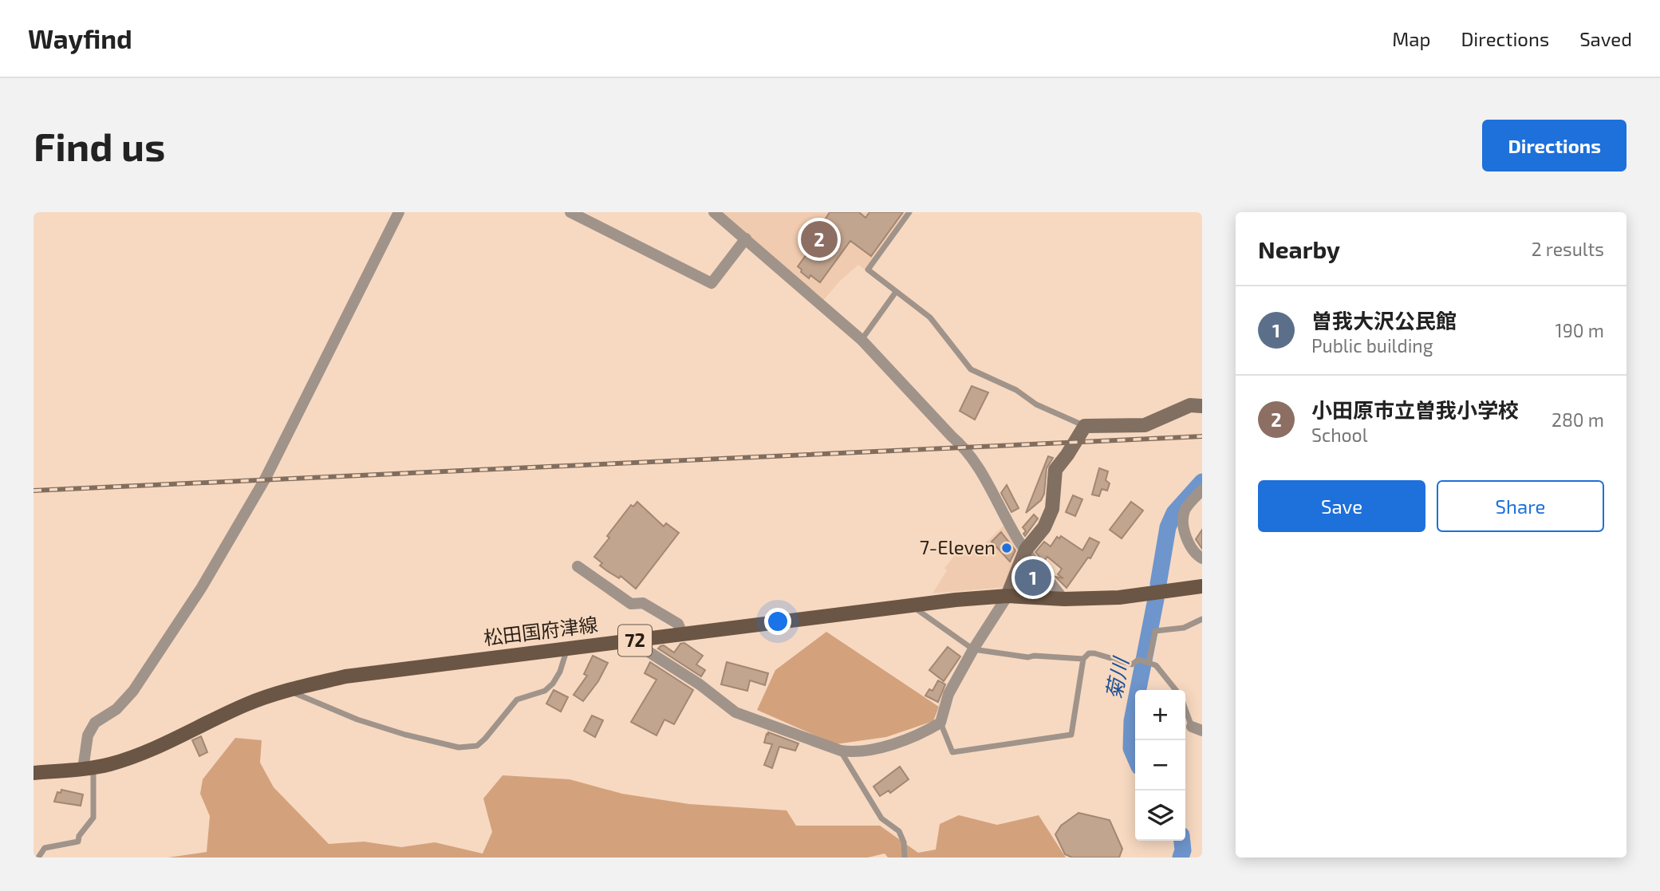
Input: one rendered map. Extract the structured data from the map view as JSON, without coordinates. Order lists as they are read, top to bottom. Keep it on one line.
{"streets":{"main road":["松田国府津線","72"]},"water":["菊川"],"places":["7-Eleven"],"page":{"header":"Wayfind","nav":["Map","Directions","Saved"],"buttons":["Directions",["Save","Share"]],"title":"Find us","heading":["Nearby","2 results"],"pins":["2","1"],"list":[{"mark":"1","name":"曽我大沢公民館","note":"Public building","value":"190 m"},{"mark":"2","name":"小田原市立曽我小学校","note":"School","value":"280 m"}],"map_buttons":["+","−"]}}
